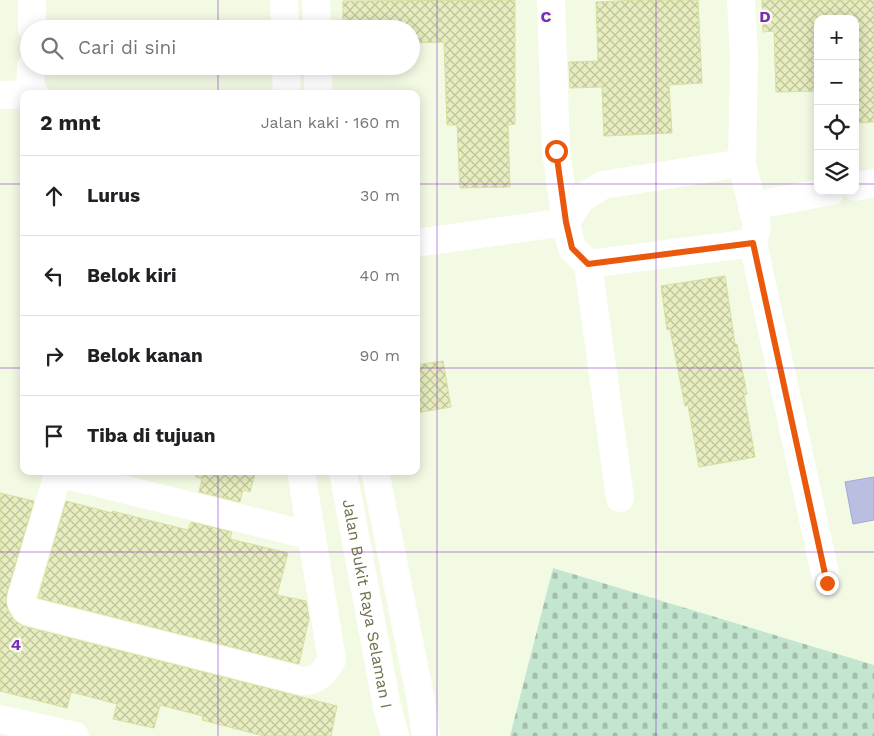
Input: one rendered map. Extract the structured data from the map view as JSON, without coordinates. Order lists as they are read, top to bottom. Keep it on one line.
{"streets":{"street":["Jalan Bukit Raya Selaman I"]},"page":{"map_buttons":["+","−"],"search":"Cari di sini","heading":["2 mnt","Jalan kaki · 160 m"],"list":[["Lurus","30 m"],["Belok kiri","40 m"],["Belok kanan","90 m"],"Tiba di tujuan"]},"grid":{"columns":["C","D"],"rows":["4"]}}
